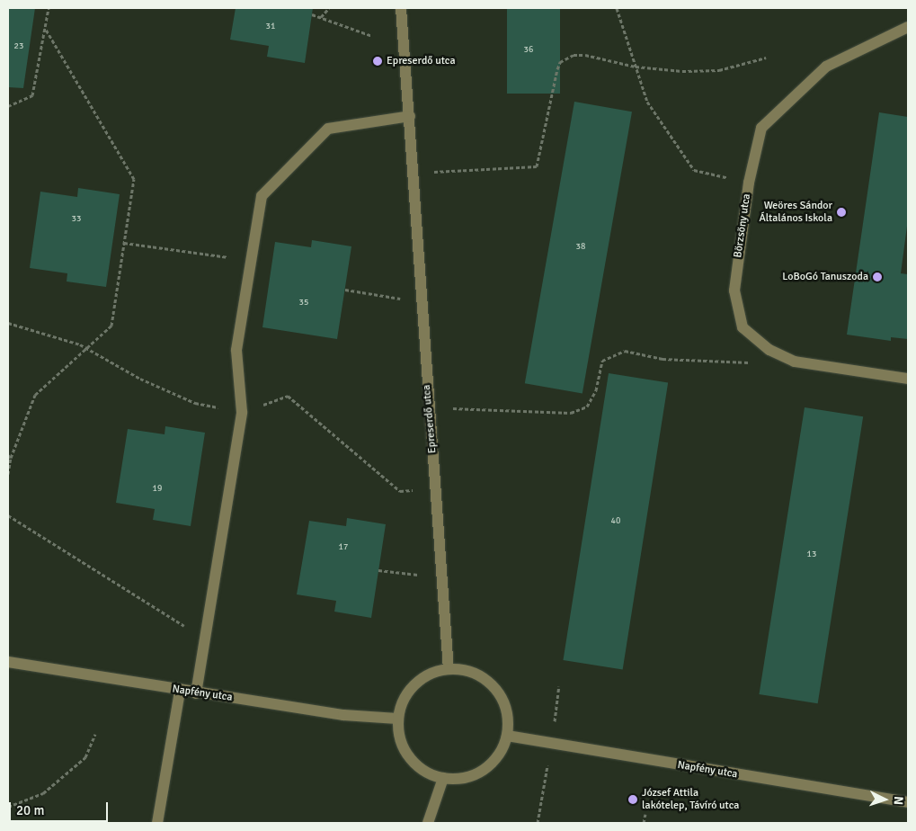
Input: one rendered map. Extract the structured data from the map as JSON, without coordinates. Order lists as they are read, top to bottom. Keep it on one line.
{"streets":{"street":["Börzsöny utca","Epreserdő utca","Napfény utca"]},"crossings":[["Epreserdő utca","Napfény utca"]],"places":["Epreserdő utca","Weöres Sándor Általános Iskola","LoBoGó Tanuszoda","József Attila lakótelep, Távíró utca"],"house_numbers":["31","23","36","33","38","35","19","40","17","13"],"scale_bar":"20 m","north":"right"}
